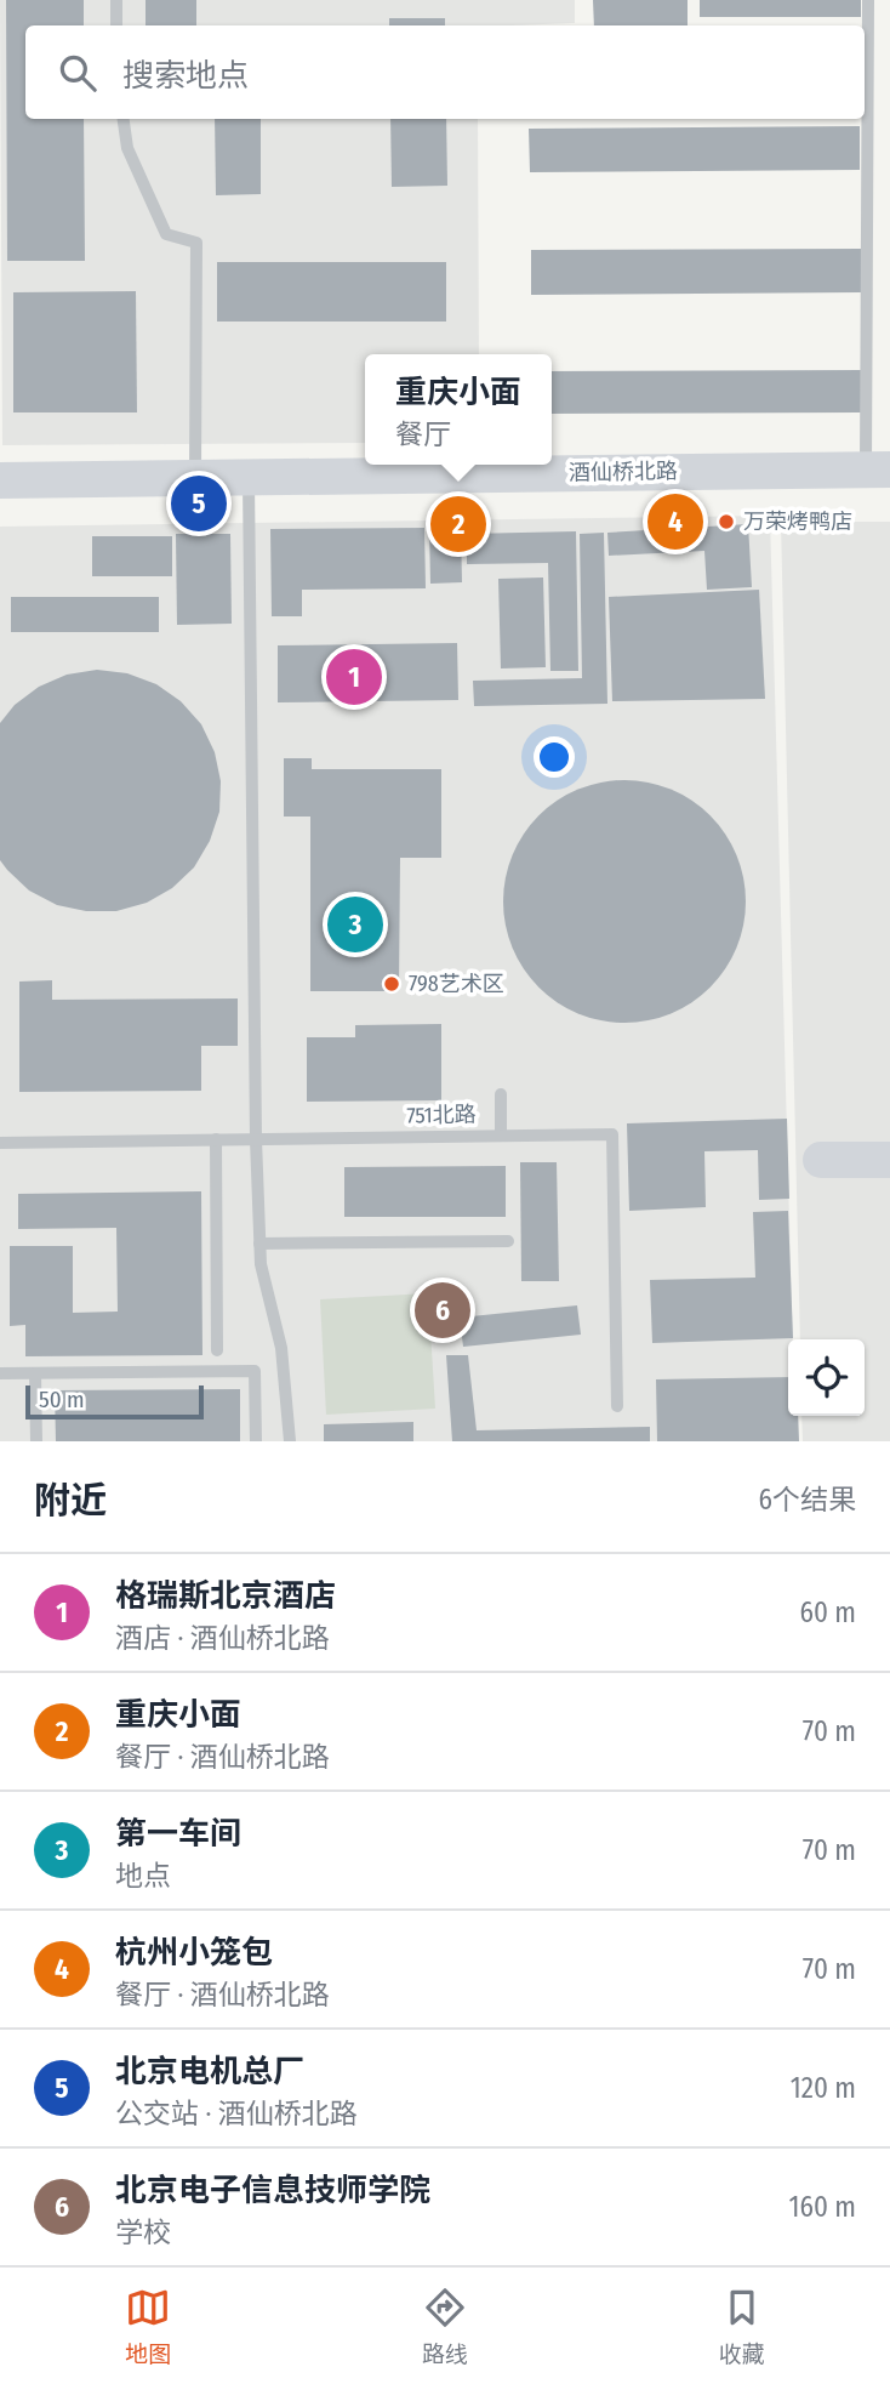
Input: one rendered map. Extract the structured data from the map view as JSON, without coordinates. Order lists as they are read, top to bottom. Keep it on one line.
{"streets":{"street":["酒仙桥北路"],"lane":["751北路"]},"places":["万荣烤鸭店","798艺术区"],"scale_bar":"50 m","page":{"search":"搜索地点","popup":["重庆小面","餐厅"],"pins":["5","4","2","1","3","6"],"scale":"50 m","heading":["附近","6个结果"],"list":[{"mark":"1","name":"格瑞斯北京酒店","note":"酒店 · 酒仙桥北路","value":"60 m"},{"mark":"2","name":"重庆小面","note":"餐厅 · 酒仙桥北路","value":"70 m"},{"mark":"3","name":"第一车间","note":"地点","value":"70 m"},{"mark":"4","name":"杭州小笼包","note":"餐厅 · 酒仙桥北路","value":"70 m"},{"mark":"5","name":"北京电机总厂","note":"公交站 · 酒仙桥北路","value":"120 m"},{"mark":"6","name":"北京电子信息技师学院","note":"学校","value":"160 m"}],"nav":["地图","路线","收藏"]}}
